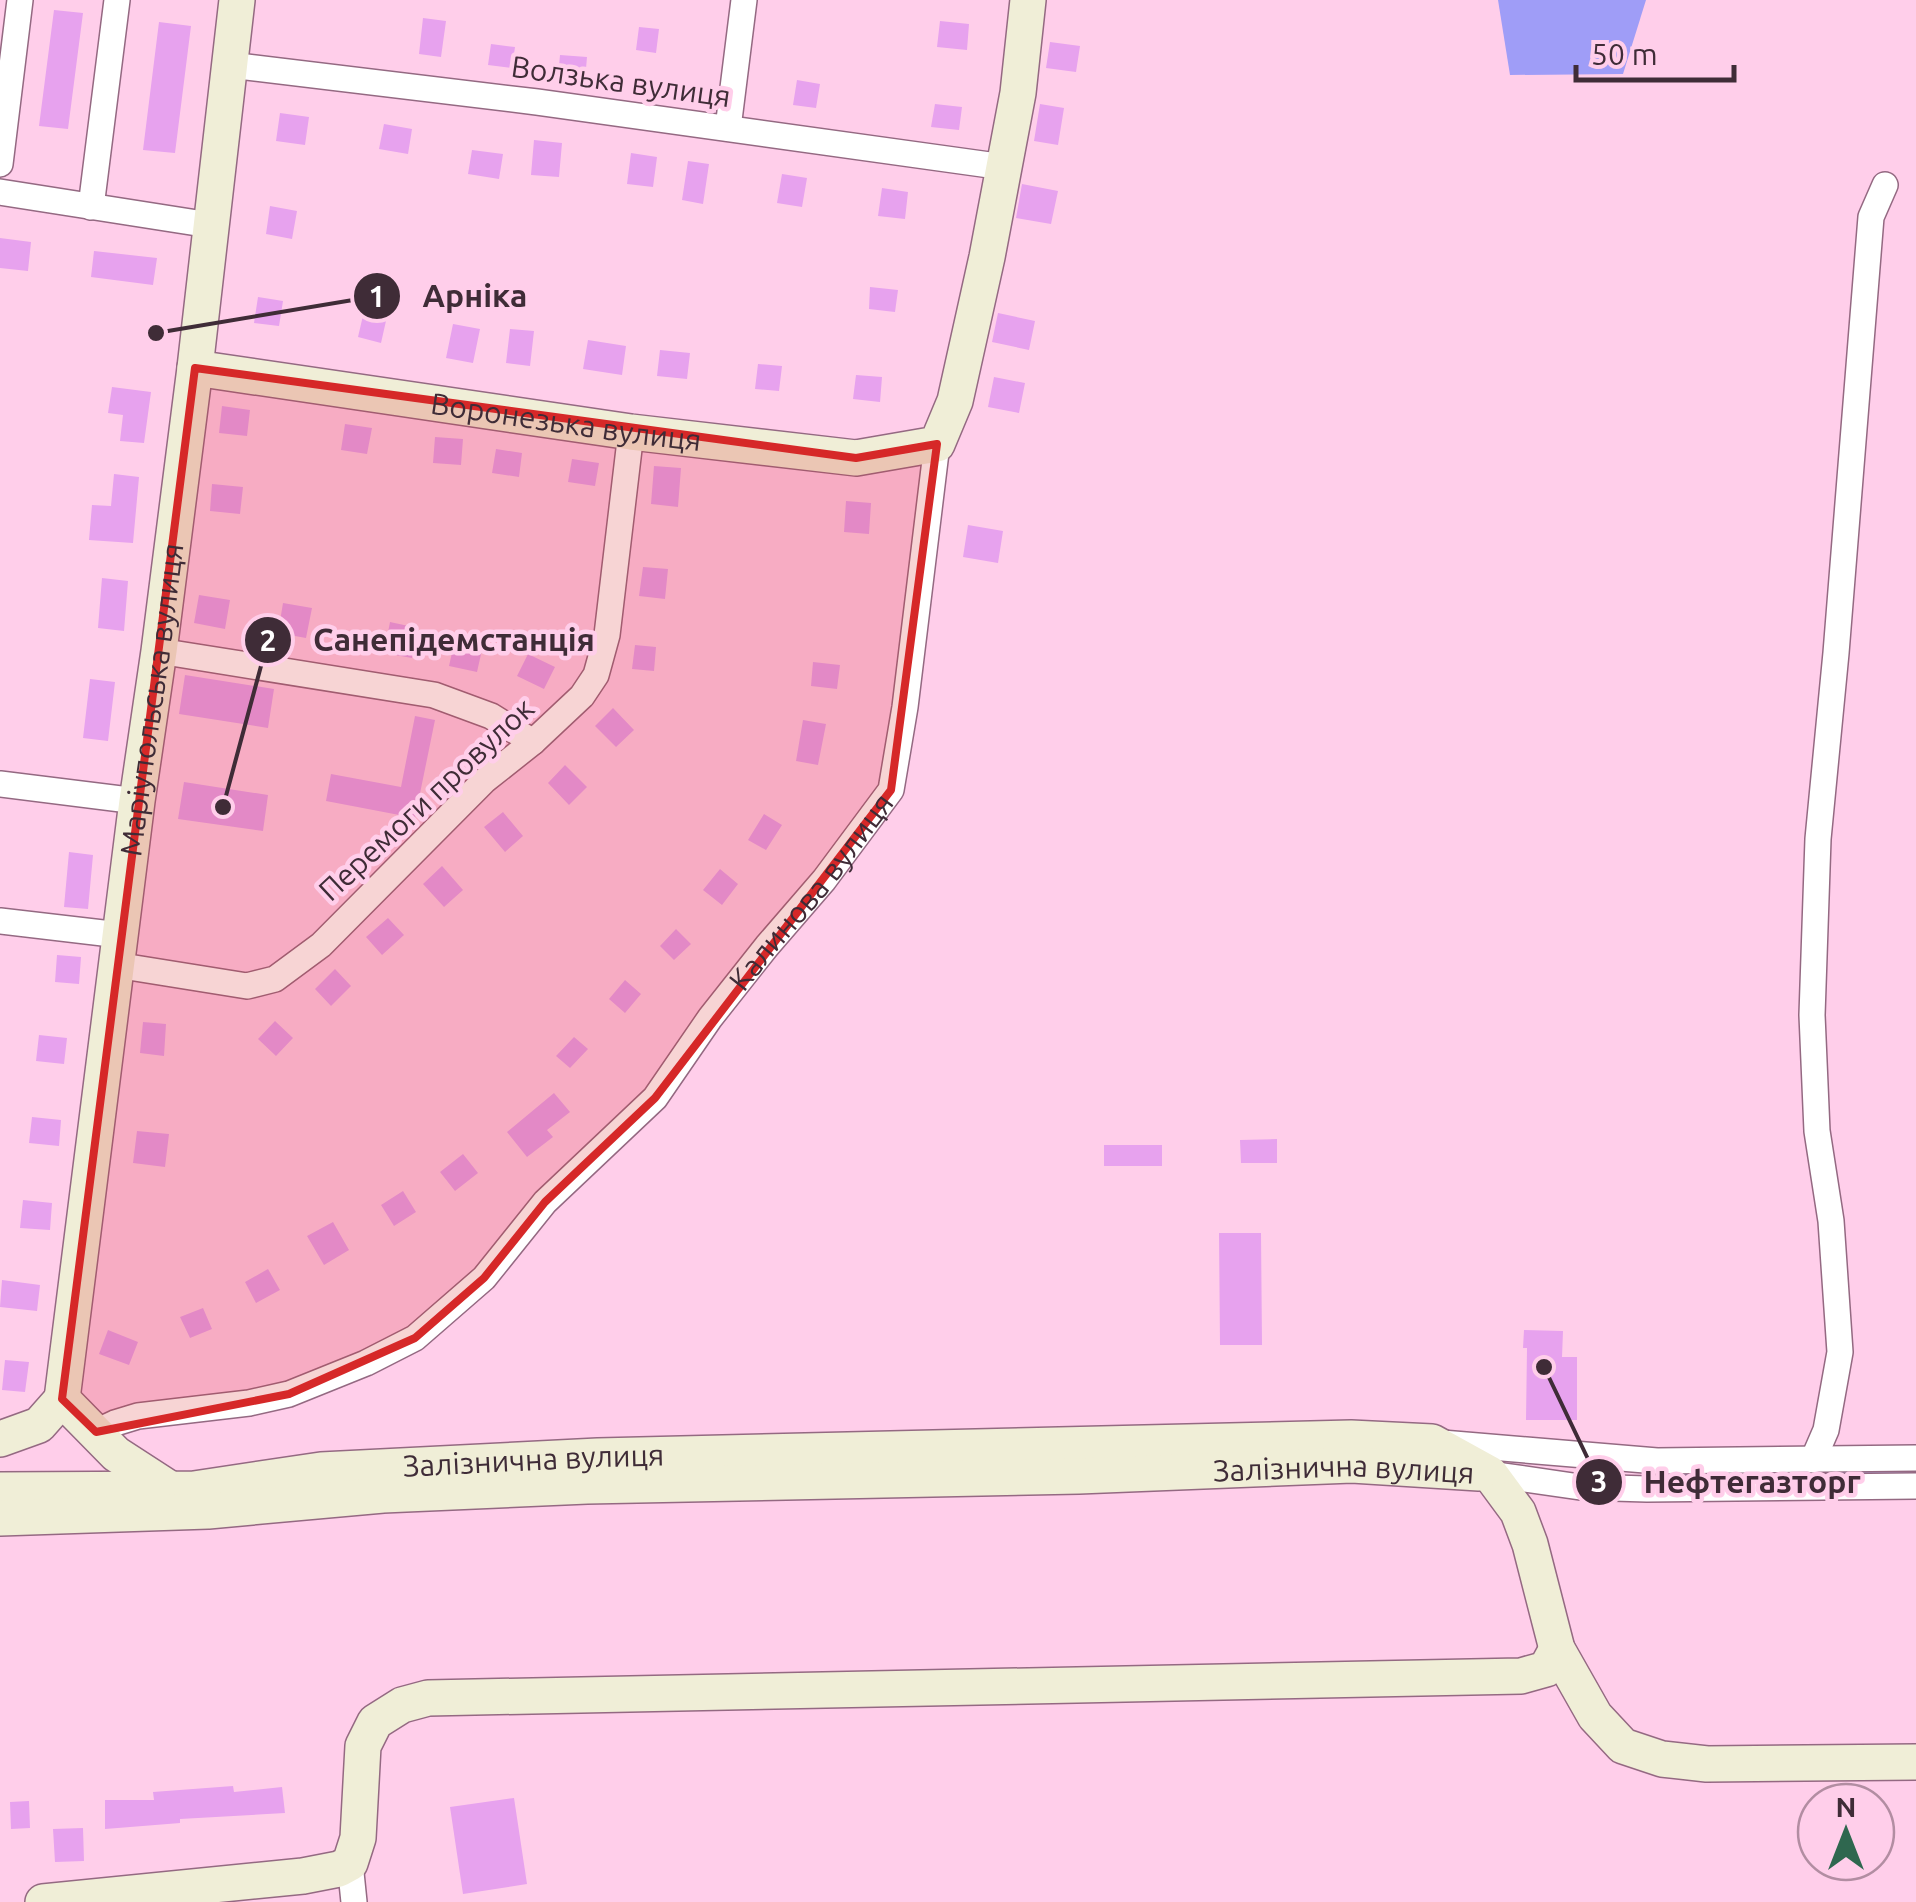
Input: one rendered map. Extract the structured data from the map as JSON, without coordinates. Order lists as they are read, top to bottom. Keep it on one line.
{"streets":{"street":["Волзька вулиця","Воронезька вулиця","Маріупольська вулиця","Перемоги провулок","Калинова вулиця","Залізнична вулиця"]},"crossings":[["Волзька вулиця","Маріупольська вулиця"],["Волзька вулиця","Калинова вулиця"],["Воронезька вулиця","Маріупольська вулиця"],["Воронезька вулиця","Перемоги провулок"],["Воронезька вулиця","Калинова вулиця"],["Маріупольська вулиця","Перемоги провулок"]],"places":["Арніка","Санепідемстанція","Нефтегазторг"],"scale_bar":"50 m","north":"top"}
